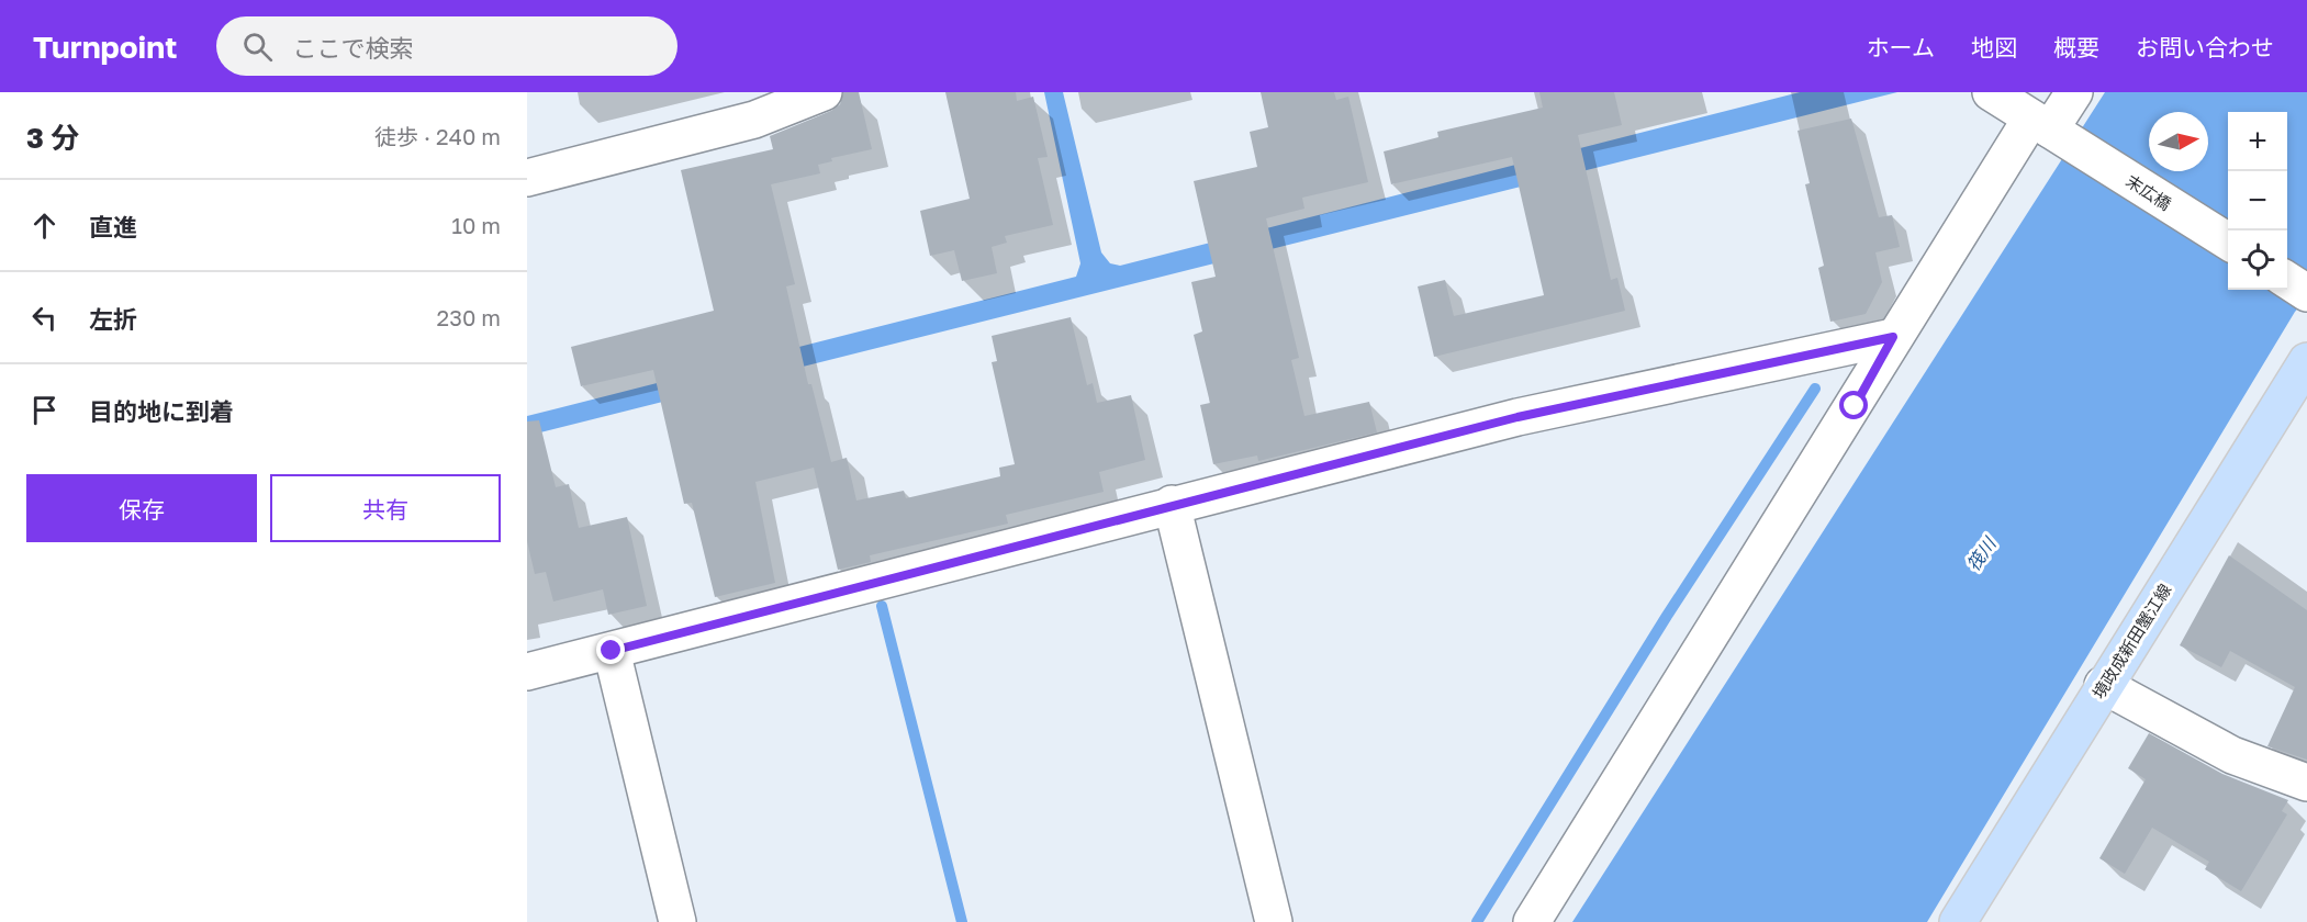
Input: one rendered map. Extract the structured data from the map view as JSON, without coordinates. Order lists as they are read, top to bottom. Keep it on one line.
{"streets":{"main road":["境政成新田蟹江線"],"street":["末広橋"]},"water":["筏川"],"north":"right","page":{"header":"Turnpoint","search":"ここで検索","nav":["ホーム","地図","概要","お問い合わせ"],"heading":["3 分","徒歩 · 240 m"],"map_buttons":["+","−"],"list":[["直進","10 m"],["左折","230 m"],"目的地に到着"],"buttons":["保存","共有"]}}
